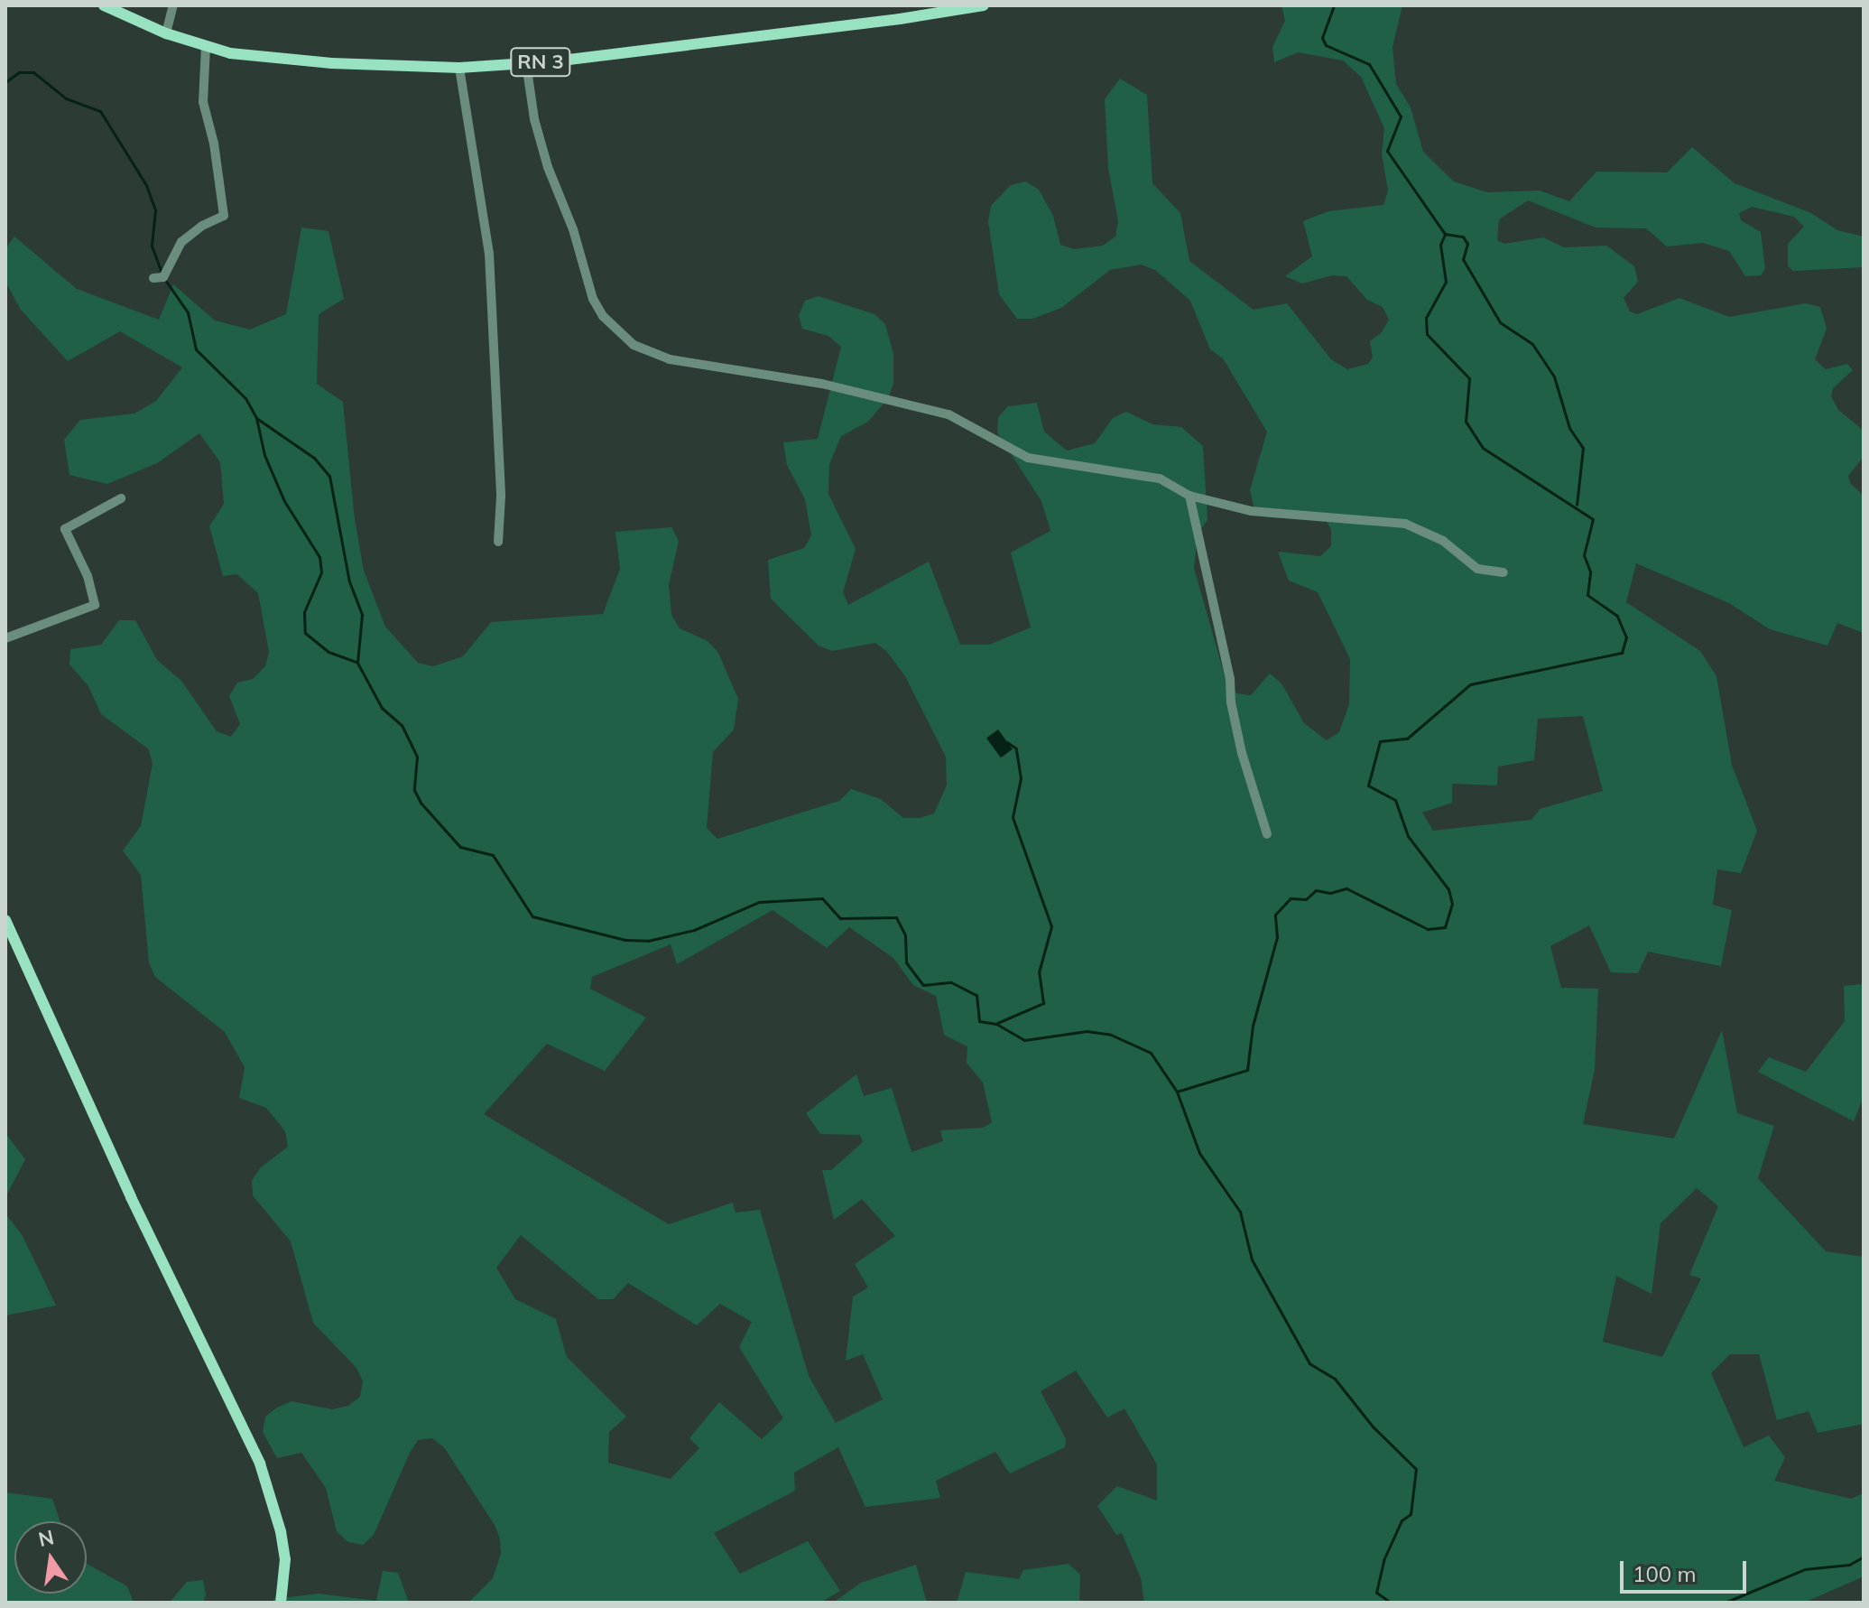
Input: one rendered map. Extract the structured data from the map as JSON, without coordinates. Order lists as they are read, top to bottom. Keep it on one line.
{"streets":{"main road":["RN 3"]},"scale_bar":"100 m","north":"top"}
